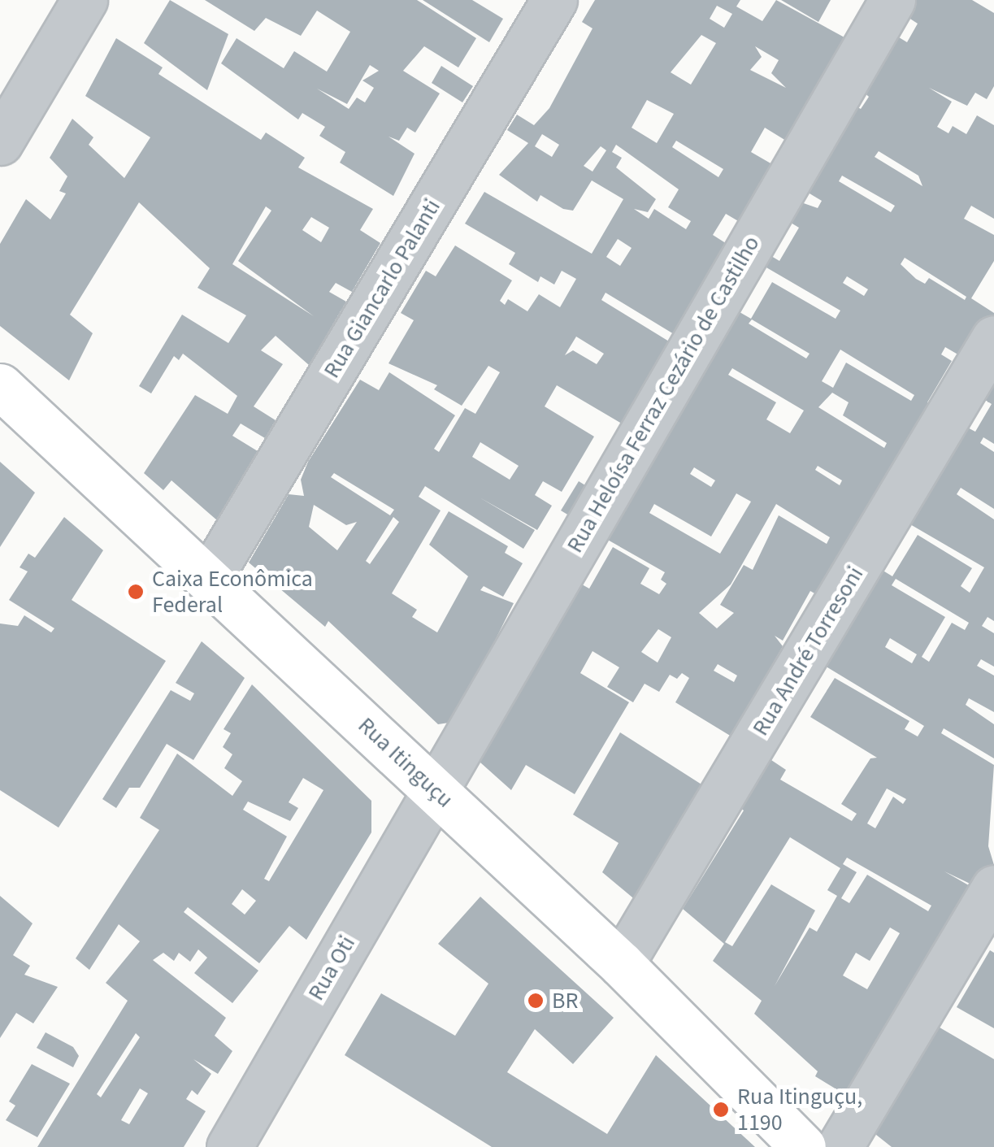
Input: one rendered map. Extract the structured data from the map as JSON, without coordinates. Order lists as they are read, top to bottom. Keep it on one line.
{"streets":{"main road":["Rua Itinguçu"],"street":["Rua Giancarlo Palanti","Rua Heloísa Ferraz Cezário de Castilho","Rua André Torresoni","Rua Oti"]},"crossings":[["Rua Giancarlo Palanti","Rua Itinguçu"],["Rua Heloísa Ferraz Cezário de Castilho","Rua Itinguçu"],["Rua Heloísa Ferraz Cezário de Castilho","Rua Oti"],["Rua André Torresoni","Rua Itinguçu"],["Rua Itinguçu","Rua Oti"]],"places":["Caixa Econômica Federal","BR","Rua Itinguçu, 1190"]}
